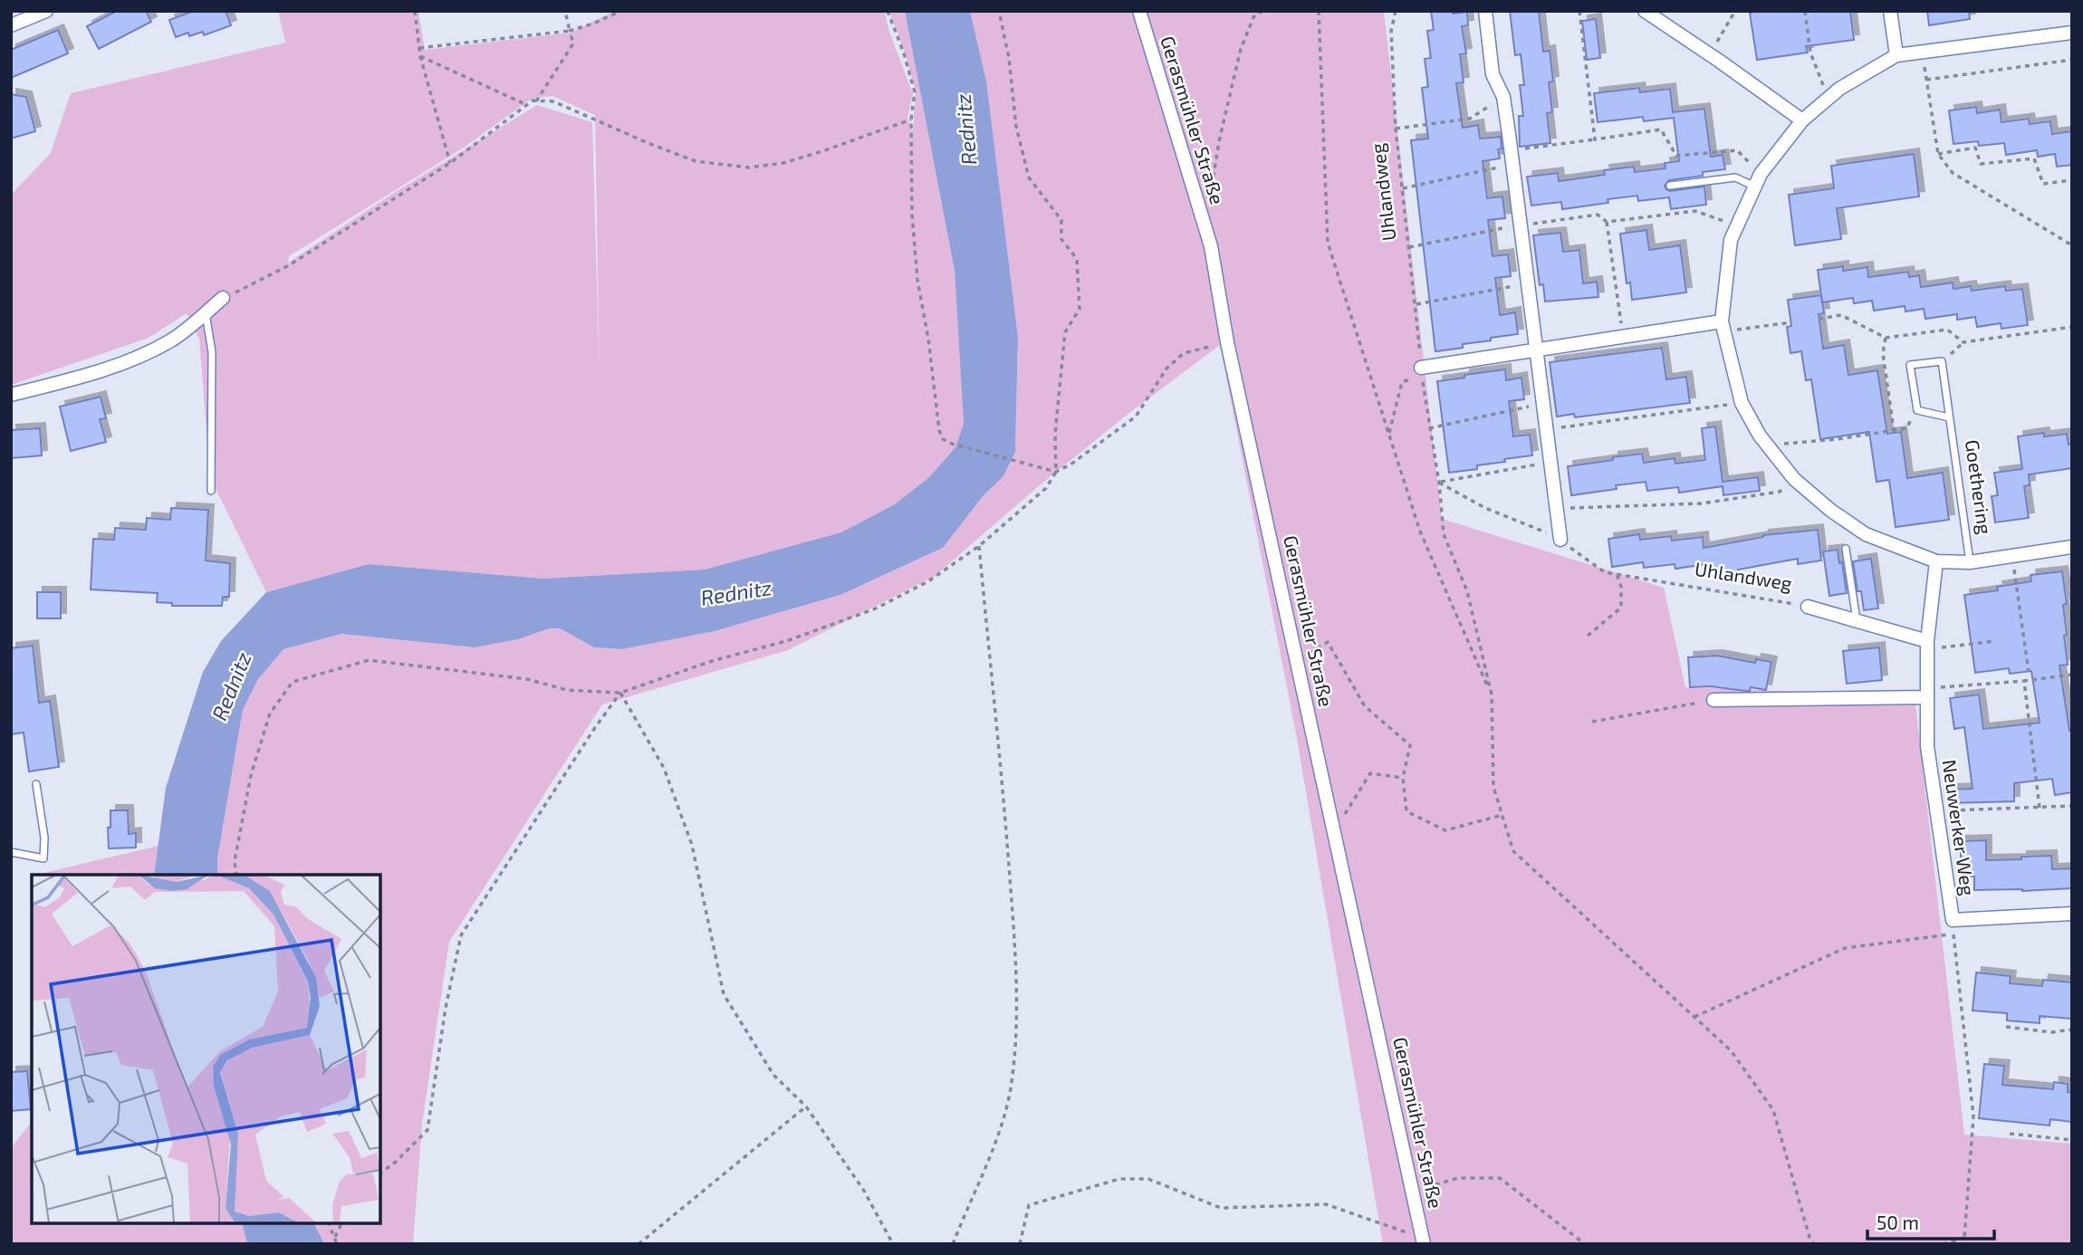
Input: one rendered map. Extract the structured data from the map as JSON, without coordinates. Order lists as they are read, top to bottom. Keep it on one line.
{"streets":{"street":["Gerasmühler Straße","Uhlandweg","Goethering","Neuwerker Weg"]},"crossings":[["Uhlandweg","Neuwerker Weg"],["Goethering","Neuwerker Weg"]],"water":["Rednitz"],"scale_bar":"50 m"}
